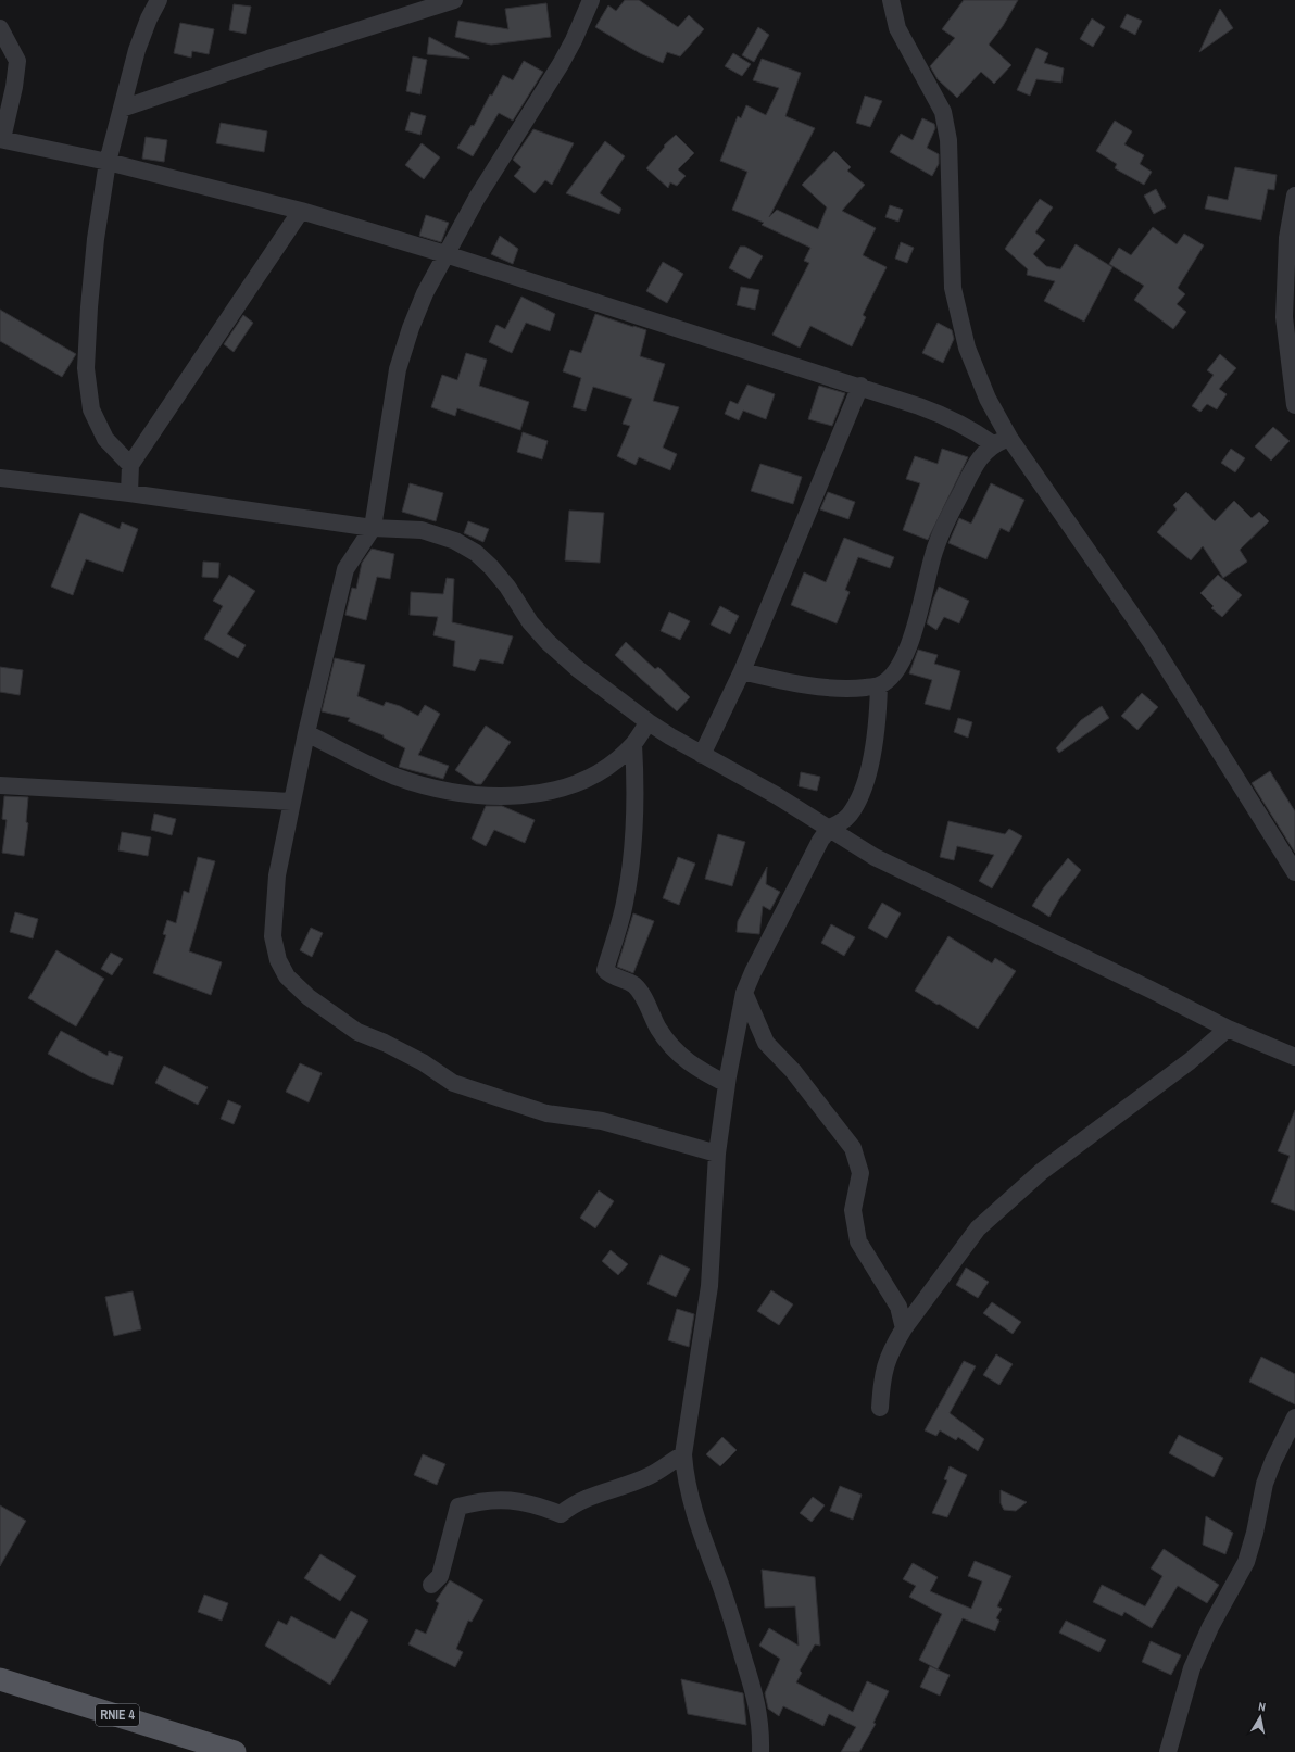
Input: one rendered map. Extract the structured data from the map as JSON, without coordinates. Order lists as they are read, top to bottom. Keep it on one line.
{"streets":{"main road":["RNIE 4"]},"north":"top"}
